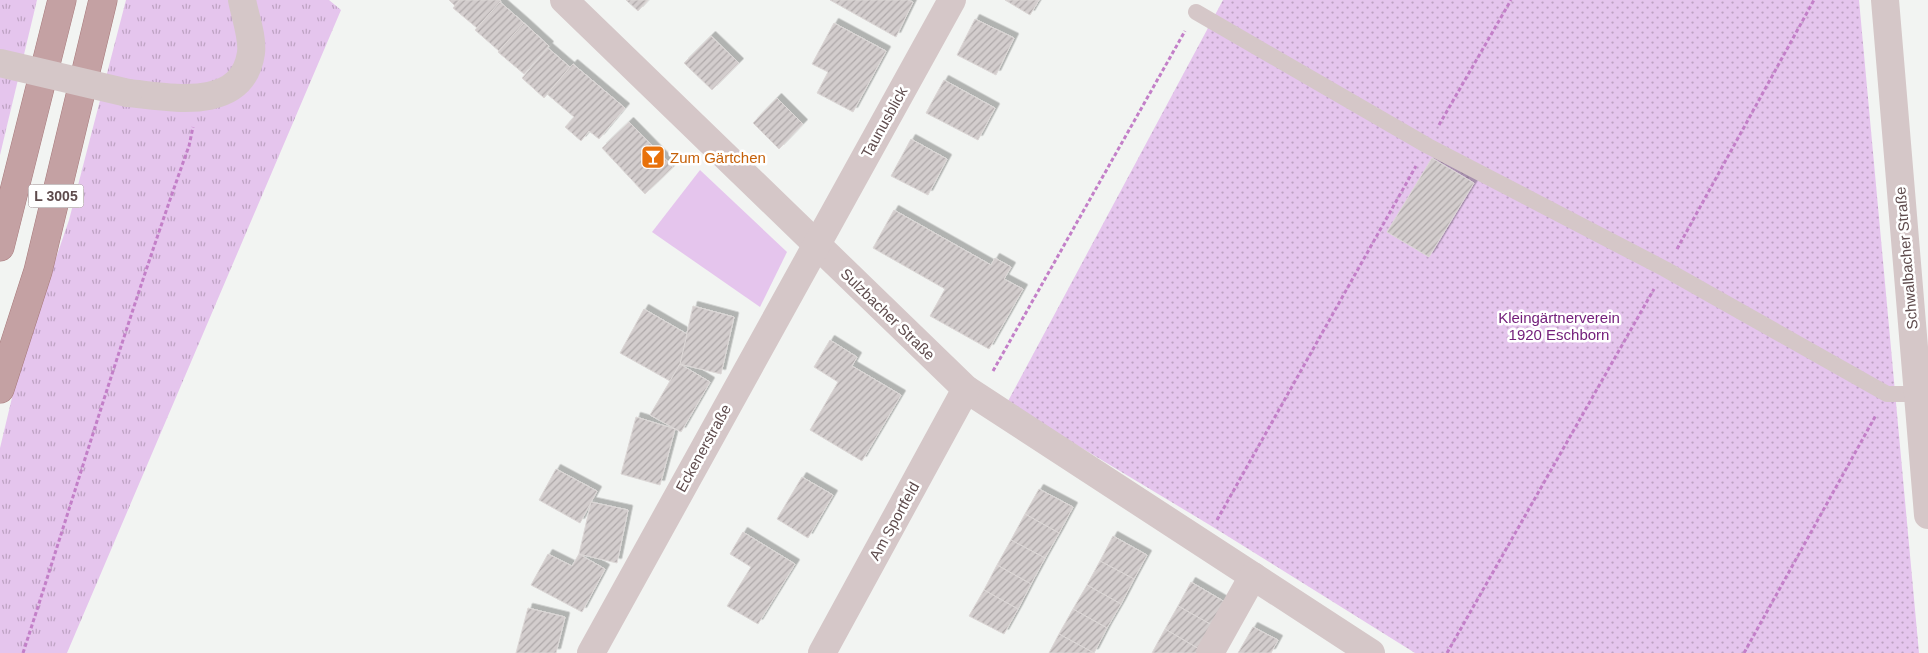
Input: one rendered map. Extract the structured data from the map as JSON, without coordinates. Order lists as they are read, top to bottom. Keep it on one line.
{"streets":{"highway":["L 3005"],"street":["Taunusblick","Schwalbacher Straße","Sulzbacher Straße","Eckenerstraße","Am Sportfeld"]},"crossings":[["Taunusblick","Sulzbacher Straße"],["Taunusblick","Eckenerstraße"],["Sulzbacher Straße","Eckenerstraße"],["Sulzbacher Straße","Am Sportfeld"]],"parks":["Kleingärtnerverein 1920 Eschborn"],"places":{"bar":["Zum Gärtchen"]}}
